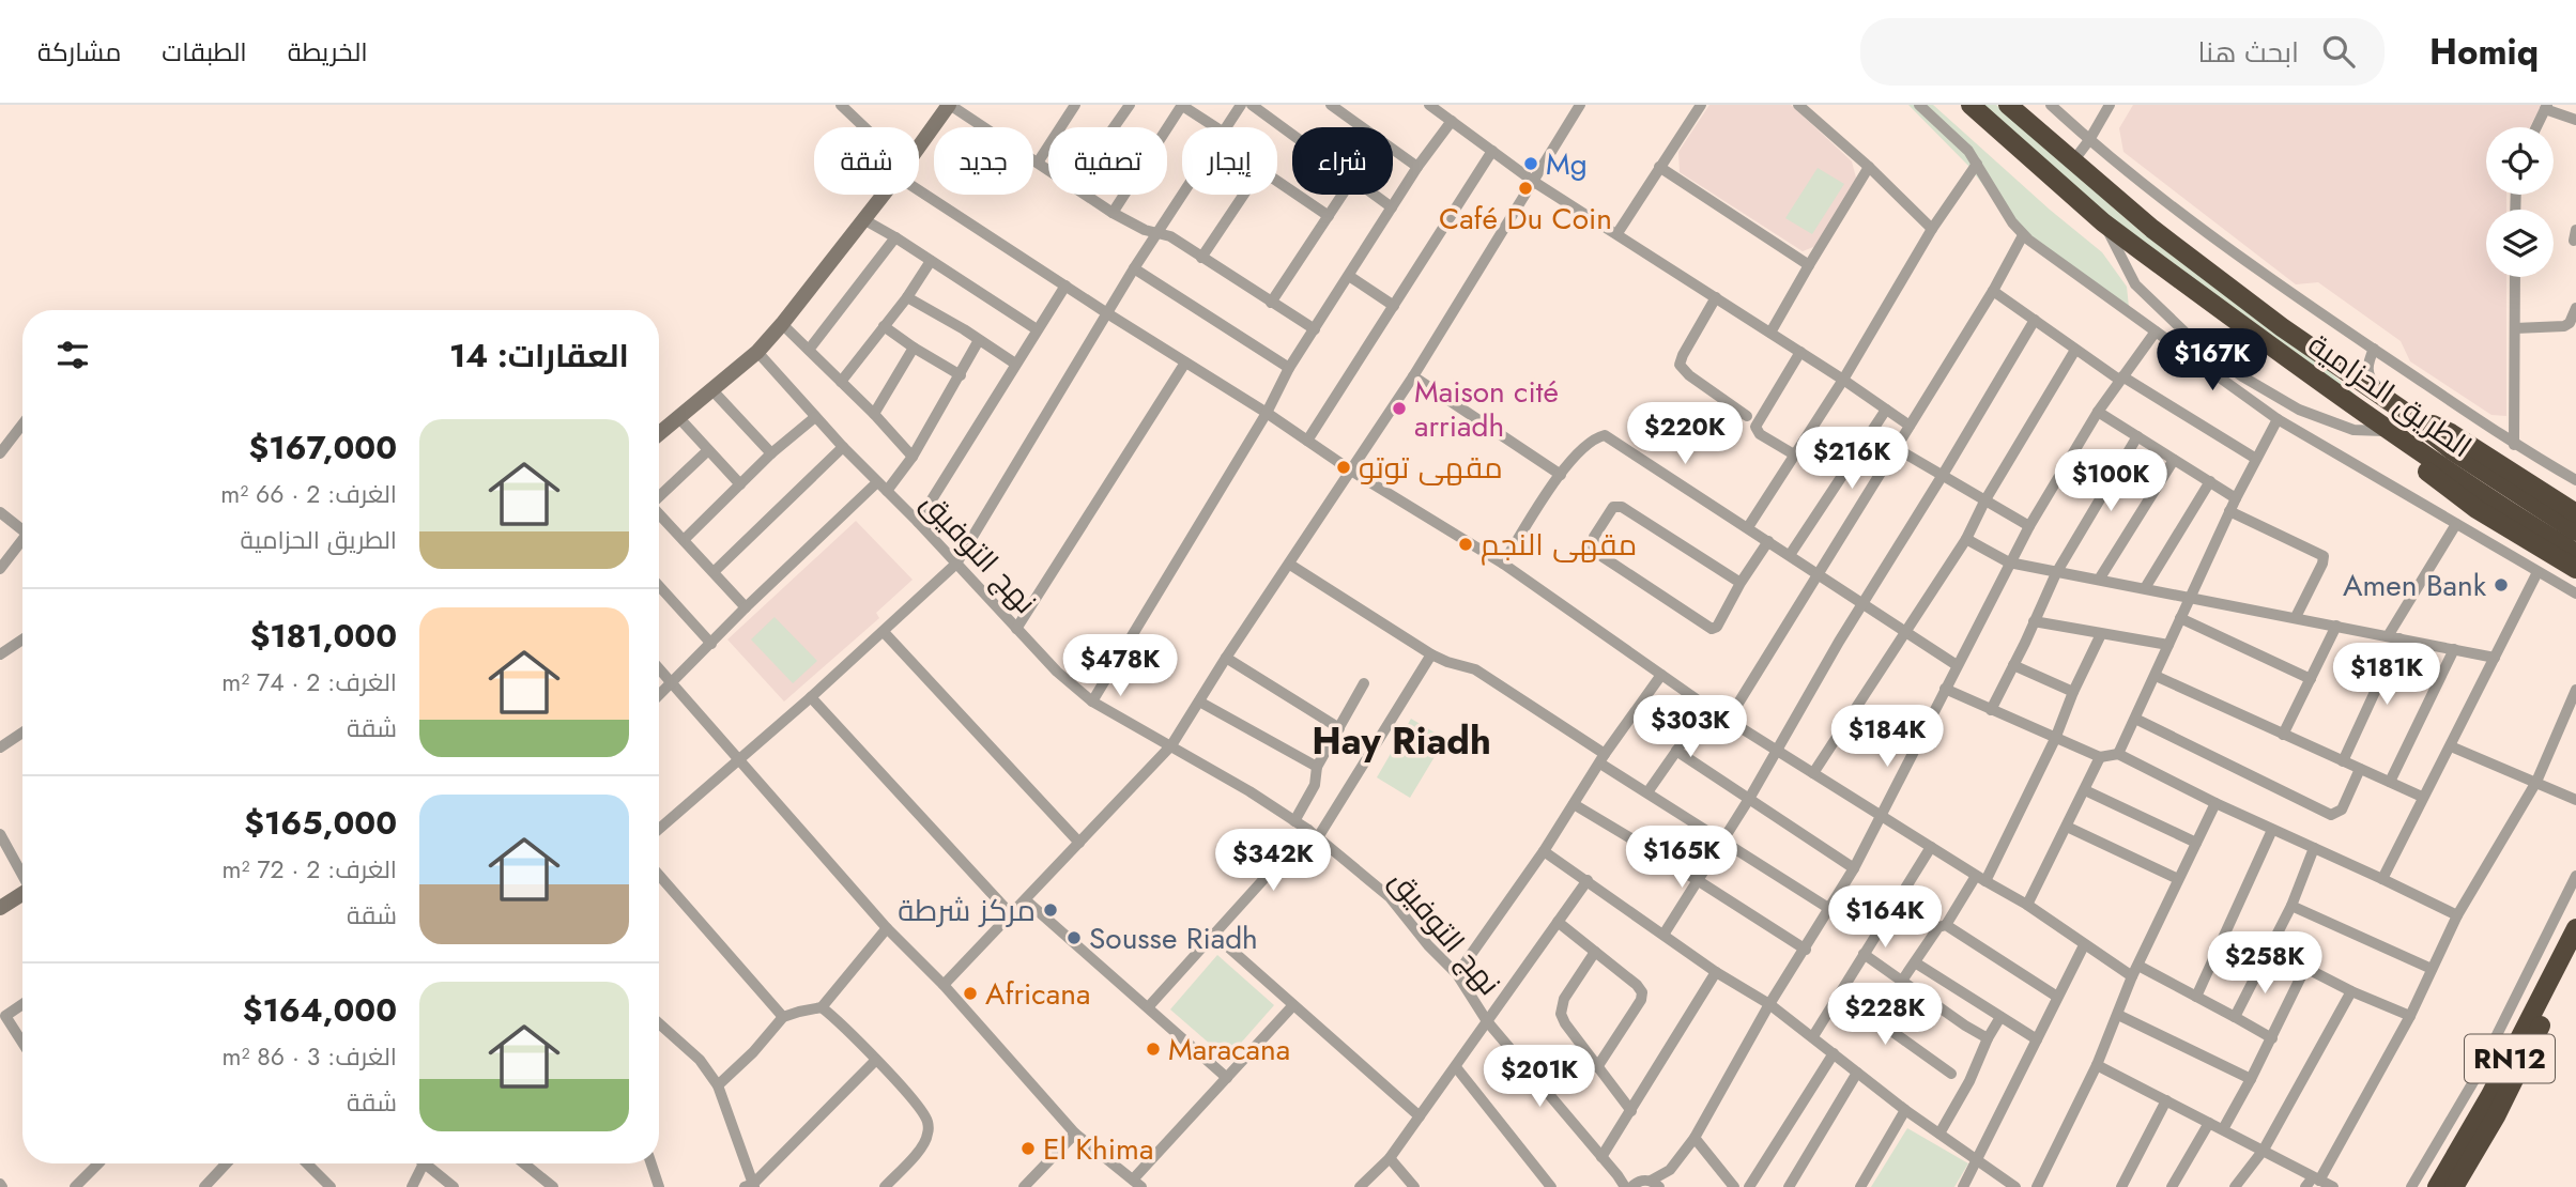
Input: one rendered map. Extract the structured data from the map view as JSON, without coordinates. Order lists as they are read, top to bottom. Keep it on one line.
{"streets":{"highway":["الطريق الحزامية","RN12"],"street":["نهج التوفيق"]},"districts":["Hay Riadh"],"places":["Mg","Café Du Coin","Maison cité arriadh","مقهى توتو","مقهى النجم","Amen Bank","مركز شرطة","Sousse Riadh","Africana","Maracana","El Khima"],"page":{"header":"Homiq","search":"ابحث هنا","nav":["الخريطة","الطبقات","مشاركة"],"chip":["شراء","إيجار","تصفية","جديد","شقة"],"heading":"العقارات: 14","price":["$167K","$220K","$216K","$100K","$478K","$181K","$303K","$184K","$165K","$342K","$164K","$258K","$228K","$201K"],"list":[{"name":"$167,000","note":"الغرف: 2 · 66 m² · الطريق الحزامية"},{"name":"$181,000","note":"الغرف: 2 · 74 m² · شقة"},{"name":"$165,000","note":"الغرف: 2 · 72 m² · شقة"},{"name":"$164,000","note":"الغرف: 3 · 86 m² · شقة"}]}}
